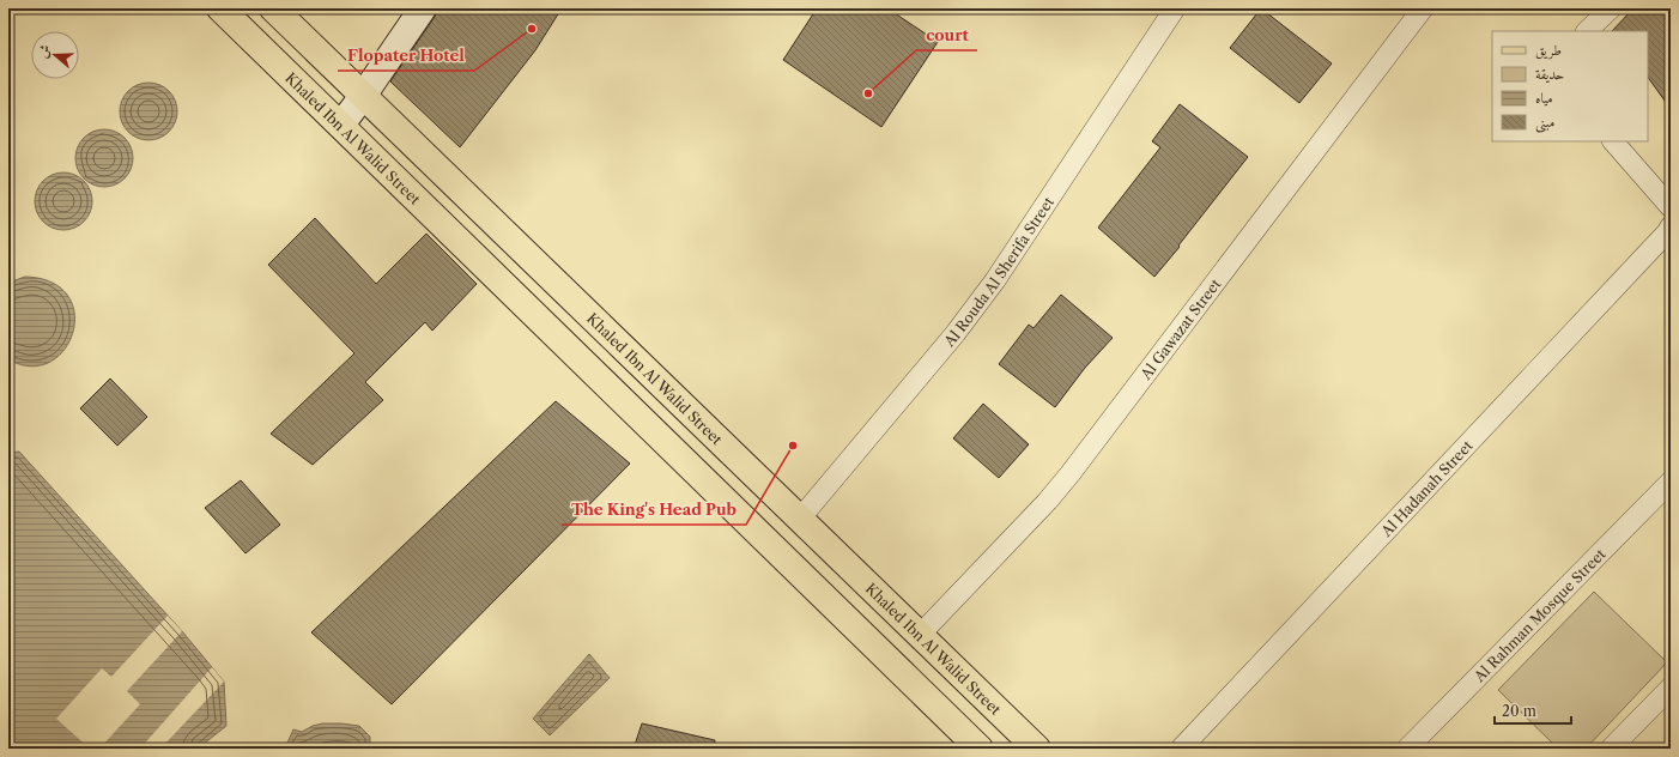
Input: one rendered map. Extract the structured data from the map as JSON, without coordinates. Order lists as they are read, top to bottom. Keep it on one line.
{"streets":{"main road":["Khaled Ibn Al Walid Street"],"street":["Al Rouda Al Sherifa Street","Al Gawazat Street","Al Hadanah Street","Al Rahman Mosque Street"]},"crossings":[["Khaled Ibn Al Walid Street","Al Rouda Al Sherifa Street"],["Khaled Ibn Al Walid Street","Al Gawazat Street"]],"places":["Flopater Hotel","court","The King's Head Pub"],"legend":["طريق","حديقة","مياه","مبنى"],"scale_bar":"20 m","north":"left"}
